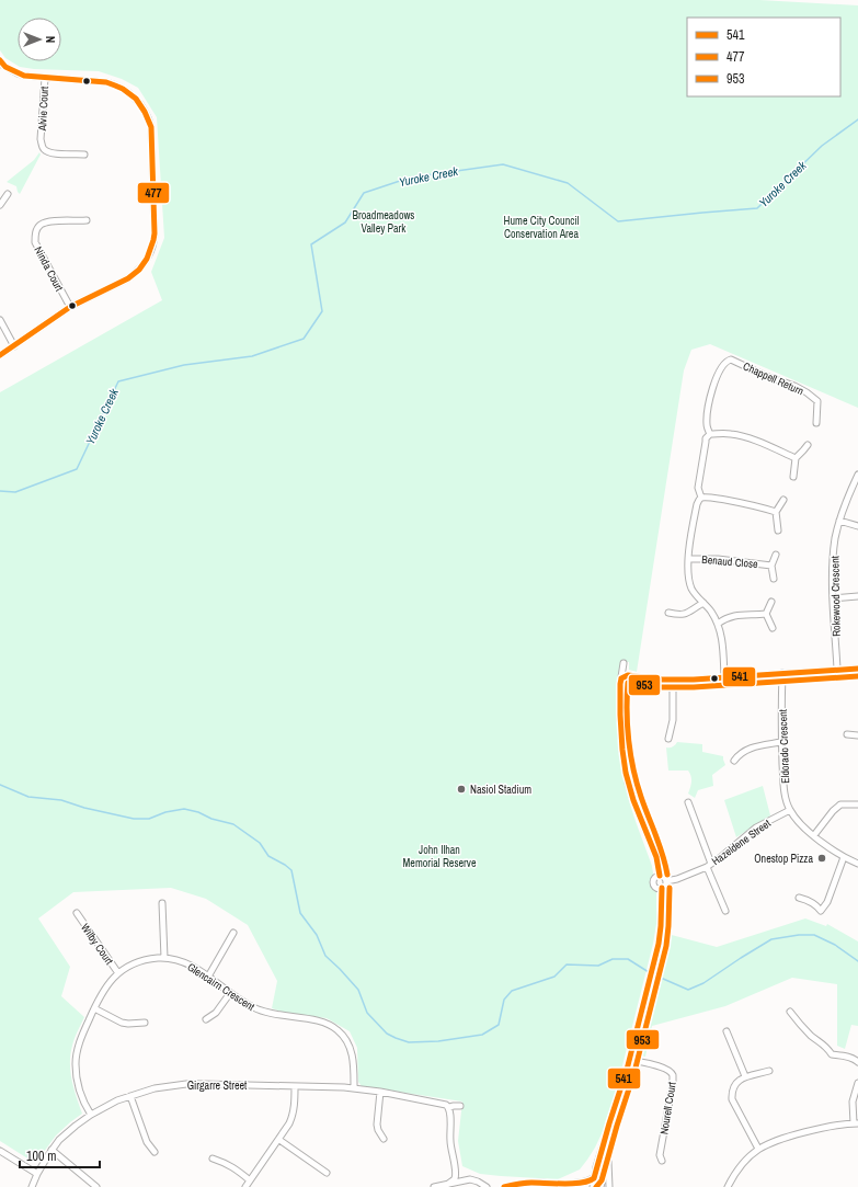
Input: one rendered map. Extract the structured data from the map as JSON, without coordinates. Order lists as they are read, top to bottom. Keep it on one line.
{"streets":{"street":["Alvie Court","Ninda Court","Chappell Return","Benaud Close","Rokewood Crescent","Eldorado Crescent","Hazeldene Street","Wilby Court","Glencairn Crescent","Girgarre Street","Nourell Court"]},"crossings":[["Eldorado Crescent","Hazeldene Street"],["Wilby Court","Glencairn Crescent"],["Glencairn Crescent","Girgarre Street"]],"water":["Yuroke Creek"],"parks":["Broadmeadows Valley Park","Hume City Council Conservation Area","John Ilhan Memorial Reserve"],"places":["Nasiol Stadium","Onestop Pizza"],"lines":["transit line 477","transit line 541","transit line 953"],"legend":["541","477","953"],"scale_bar":"100 m","north":"right"}
